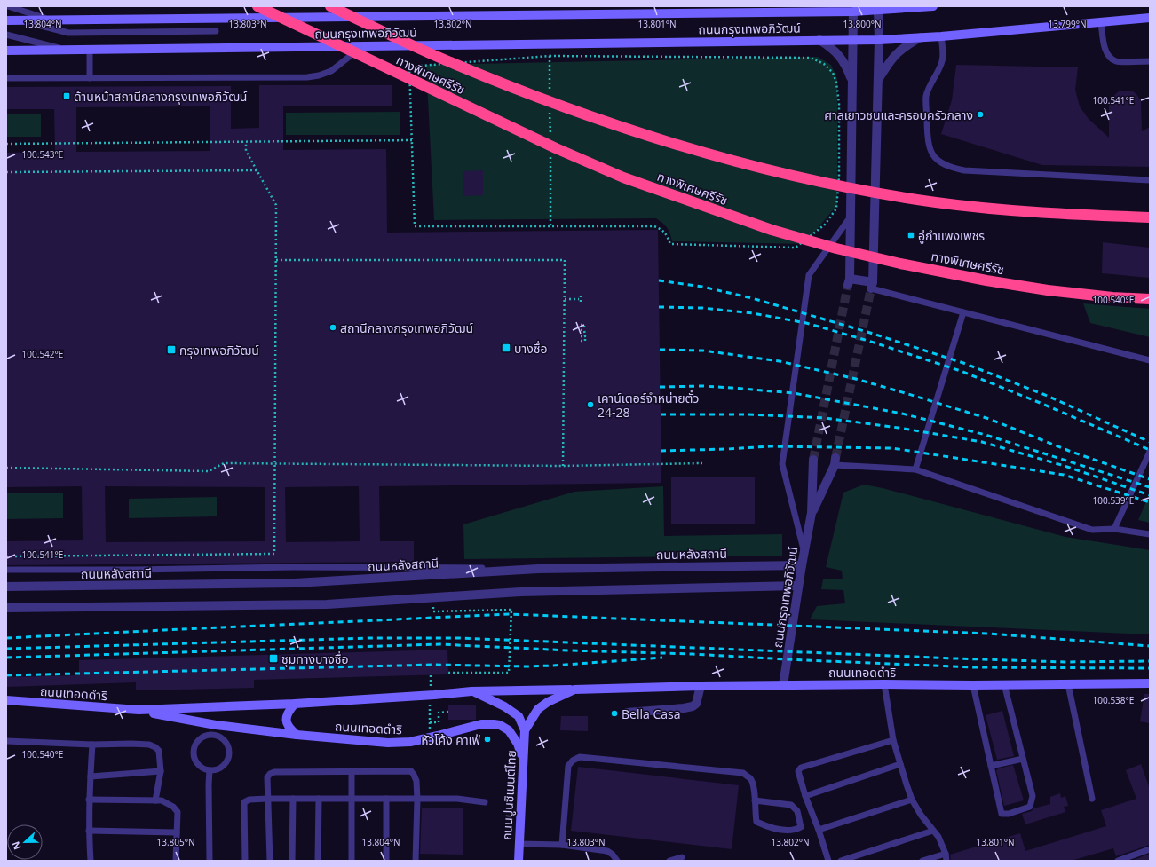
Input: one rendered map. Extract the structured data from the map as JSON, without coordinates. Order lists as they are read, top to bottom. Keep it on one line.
{"streets":{"highway":["ทางพิเศษศรีรัช"],"street":["ถนนกรุงเทพอภิวัฒน์","ถนนหลังสถานี","ถนนเทอดดำริ","ถนนปูนซิเมนต์ไทย"]},"crossings":[["ถนนกรุงเทพอภิวัฒน์","ถนนหลังสถานี"],["ถนนกรุงเทพอภิวัฒน์","ถนนเทอดดำริ"],["ถนนเทอดดำริ","ถนนปูนซิเมนต์ไทย"]],"places":{"transit":["ด้านหน้าสถานีกลางกรุงเทพอภิวัฒน์","อู่กำแพงเพชร","บางซื่อ","กรุงเทพอภิวัฒน์","ชุมทางบางซื่อ"],"other":["ศาลเยาวชนและครอบครัวกลาง","สถานีกลางกรุงเทพอภิวัฒน์","เคาน์เตอร์จำหน่ายตั๋ว 24-28","Bella Casa","หัวโค้ง คาเฟ่"]},"north":"left","coordinates":["13.804°N","13.803°N","13.802°N","13.800°N","13.801°N","13.799°N","100.541°E","100.543°E","100.540°E","100.542°E","100.539°E","100.538°E","13.805°N"]}
